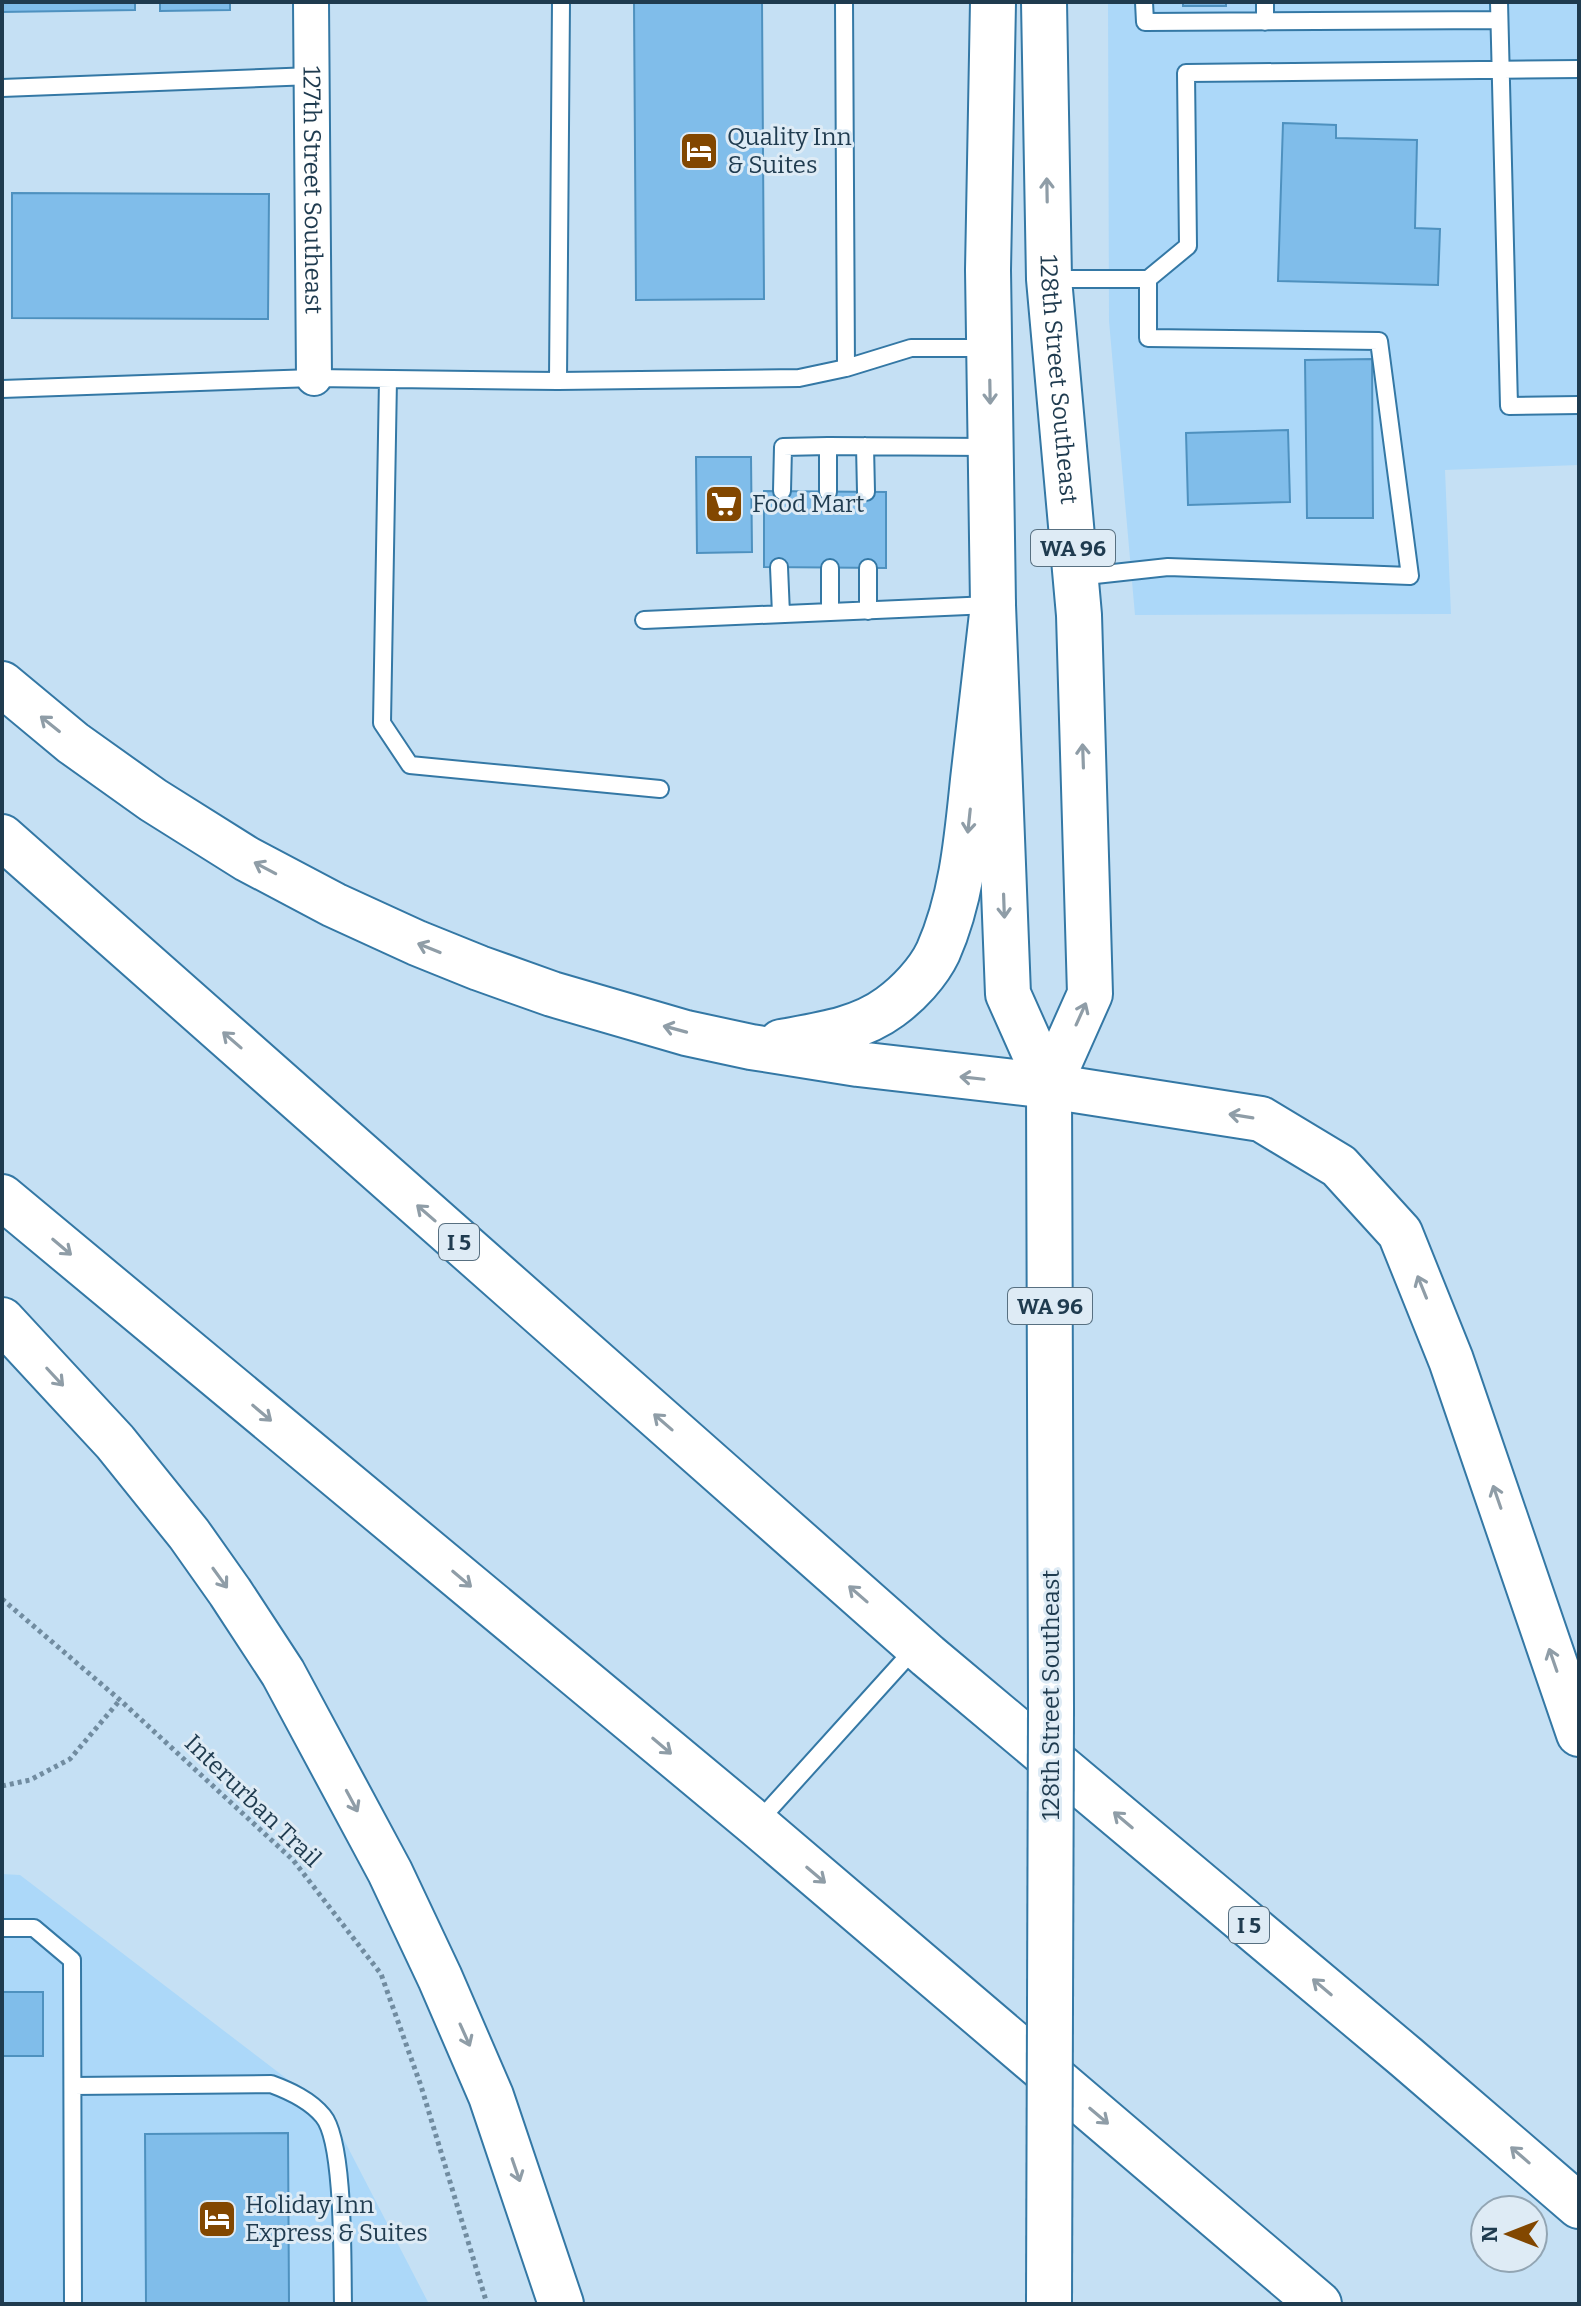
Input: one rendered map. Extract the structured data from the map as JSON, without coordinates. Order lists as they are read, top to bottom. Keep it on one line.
{"streets":{"main road":["128th Street Southeast","WA 96","I 5"],"street":["127th Street Southeast"],"path":["Interurban Trail"]},"places":{"hotel":["Quality Inn & Suites","Holiday Inn Express & Suites"],"supermarket":["Food Mart"]},"north":"left"}
